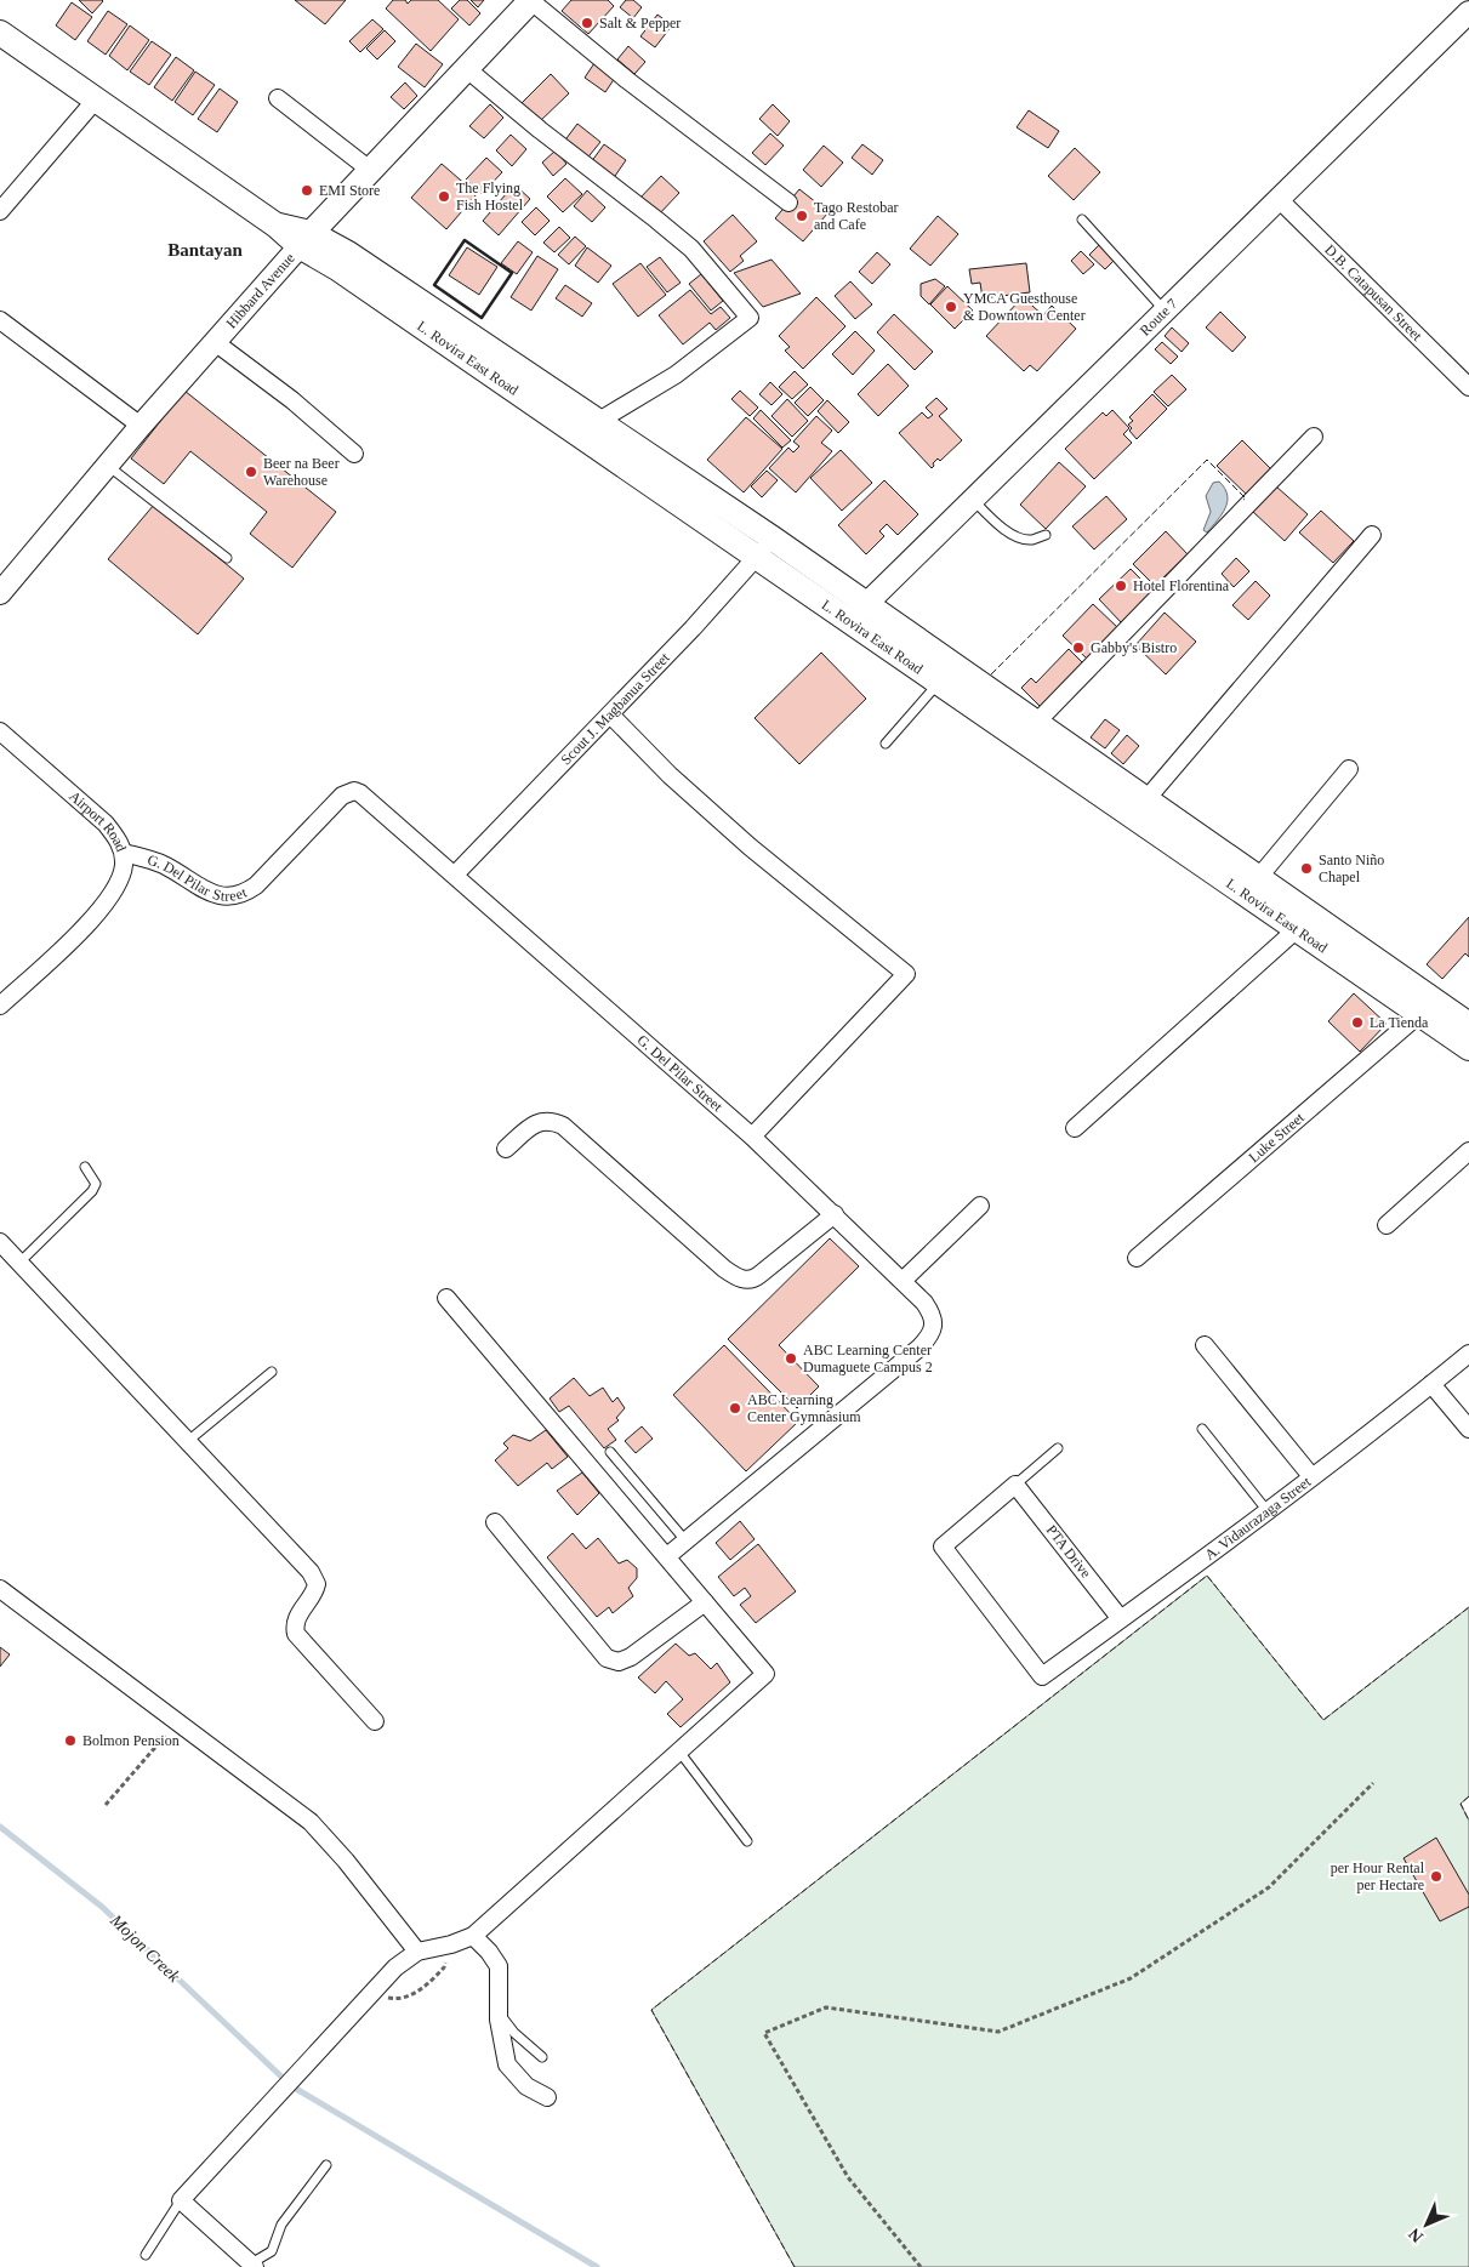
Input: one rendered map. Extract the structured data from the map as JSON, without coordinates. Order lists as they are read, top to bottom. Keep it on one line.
{"streets":{"main road":["Hibbard Avenue","L. Rovira East Road"],"street":["D.B. Catapusan Street","Route 7","Scout J. Magbanua Street","Airport Road","G. Del Pilar Street","Luke Street","A. Vidaurazaga Street","PTA Drive"]},"crossings":[["Hibbard Avenue","L. Rovira East Road"],["D.B. Catapusan Street","Route 7"],["Route 7","L. Rovira East Road"],["L. Rovira East Road","Scout J. Magbanua Street"],["L. Rovira East Road","Luke Street"],["Scout J. Magbanua Street","G. Del Pilar Street"],["Airport Road","G. Del Pilar Street"],["A. Vidaurazaga Street","PTA Drive"]],"districts":["Bantayan"],"water":["Mojon Creek"],"places":["Salt & Pepper","EMI Store","The Flying Fish Hostel","Tago Restobar and Cafe","YMCA Guesthouse & Downtown Center","Beer na Beer Warehouse","Hotel Florentina","Gabby's Bistro","Santo Niño Chapel","La Tienda","ABC Learning Center Dumaguete Campus 2","ABC Learning Center Gymnasium","Bolmon Pension","per Hour Rental per Hectare"],"north":"bottom left"}
